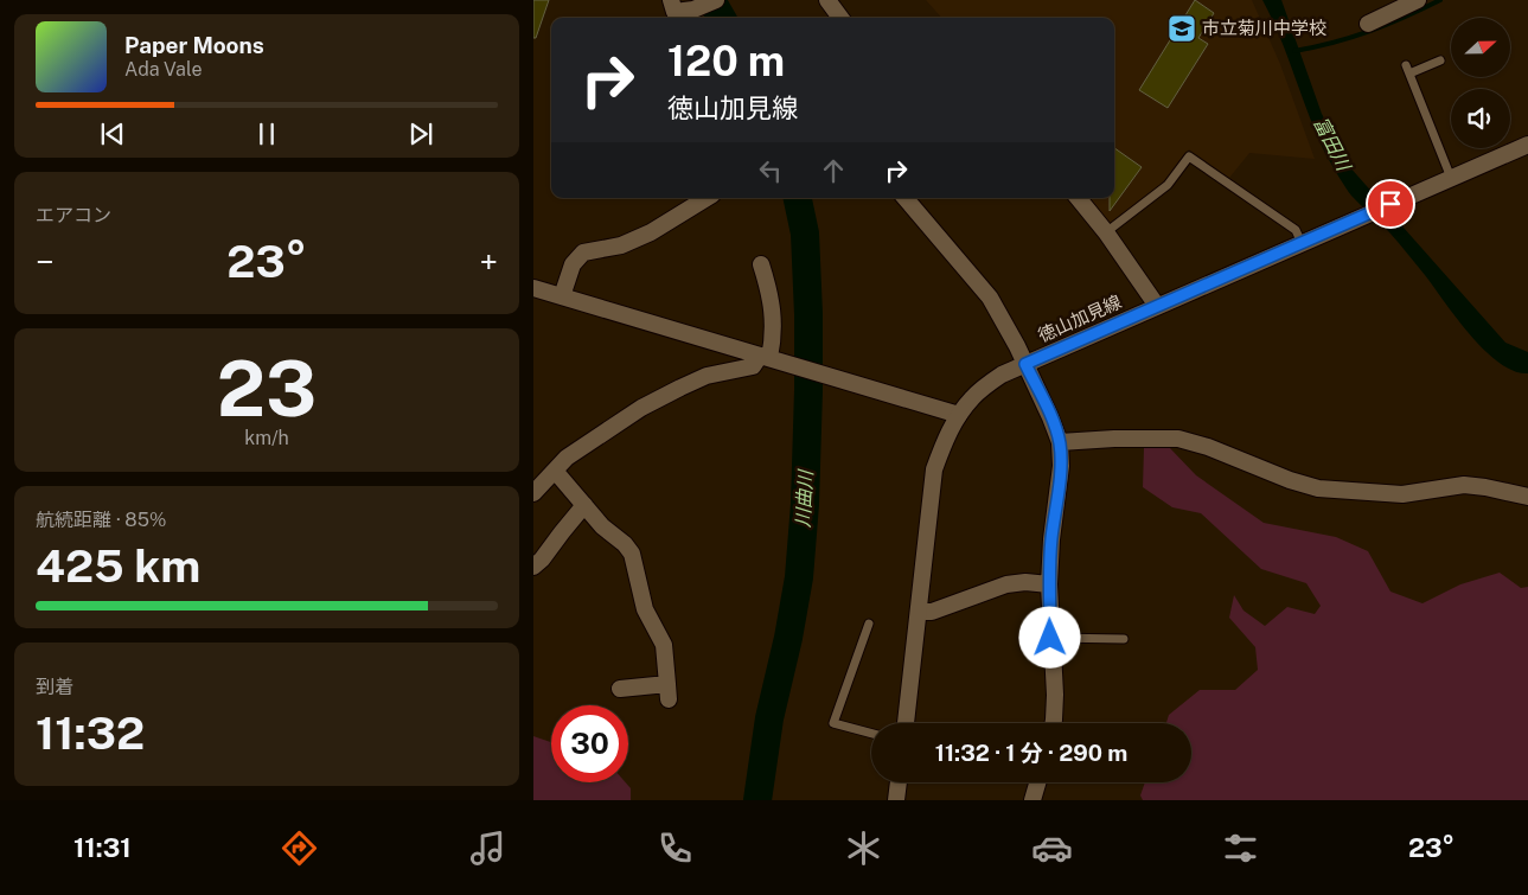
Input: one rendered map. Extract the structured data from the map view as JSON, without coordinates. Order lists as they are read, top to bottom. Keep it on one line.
{"streets":{"street":["徳山加見線"]},"water":["富田川","川曲川"],"places":{"school or university":["市立菊川中学校"]},"north":"right","page":{"turn":["120 m","徳山加見線"],"song":["Paper Moons","Ada Vale"],"tile":["エアコン",["23","km/h"],["航続距離 · 85%","425 km"],["到着","11:32"]],"heat":["−","23°","+"],"limit":"30","trip":"11:32 · 1 分 · 290 m","tabs":["11:31","23°"]}}
